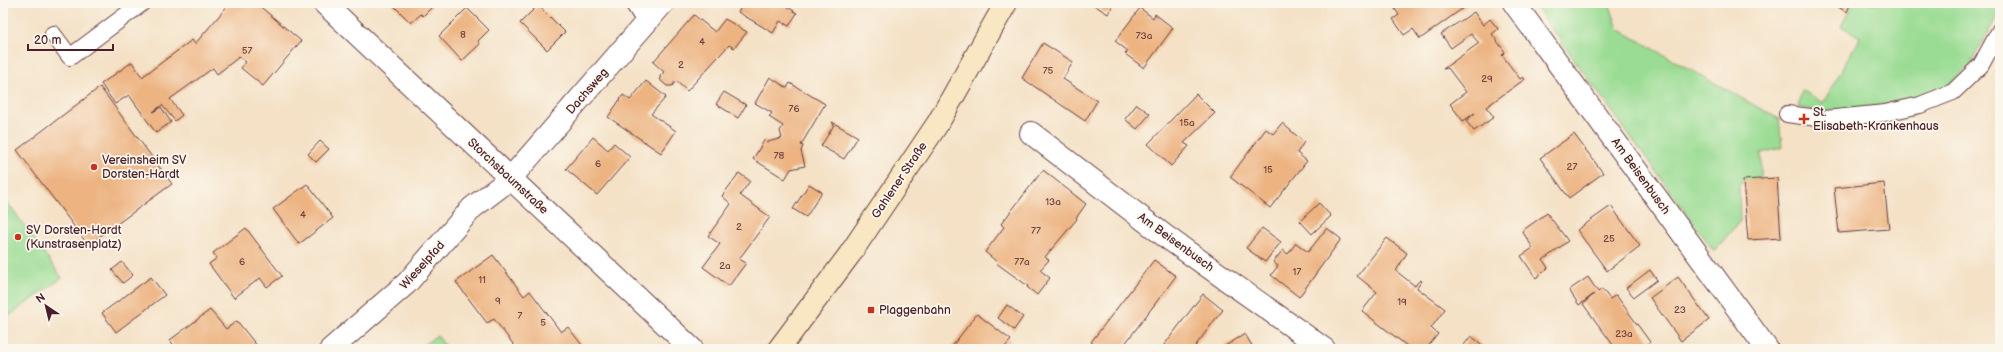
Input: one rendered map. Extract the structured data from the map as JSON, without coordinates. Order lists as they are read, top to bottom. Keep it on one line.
{"streets":{"main road":["Gahlener Straße"],"street":["Dachsweg","Storchsbaumstraße","Am Beisenbusch","Wieselpfad"]},"crossings":[["Dachsweg","Storchsbaumstraße"],["Dachsweg","Wieselpfad"],["Storchsbaumstraße","Wieselpfad"]],"places":{"health":["St. Elisabeth-Krankenhaus"],"other":["Vereinsheim SV Dorsten-Hardt","SV Dorsten-Hardt (Kunstrasenplatz)"],"transit":["Plaggenbahn"]},"house_numbers":["8","73a","4","57","2","75","29","76","15a","78","6","27","15","13a","4","2","77","25","6","77a","2a","17","11","9","19","23","7","5","23a"],"scale_bar":"20 m","north":"top left"}
